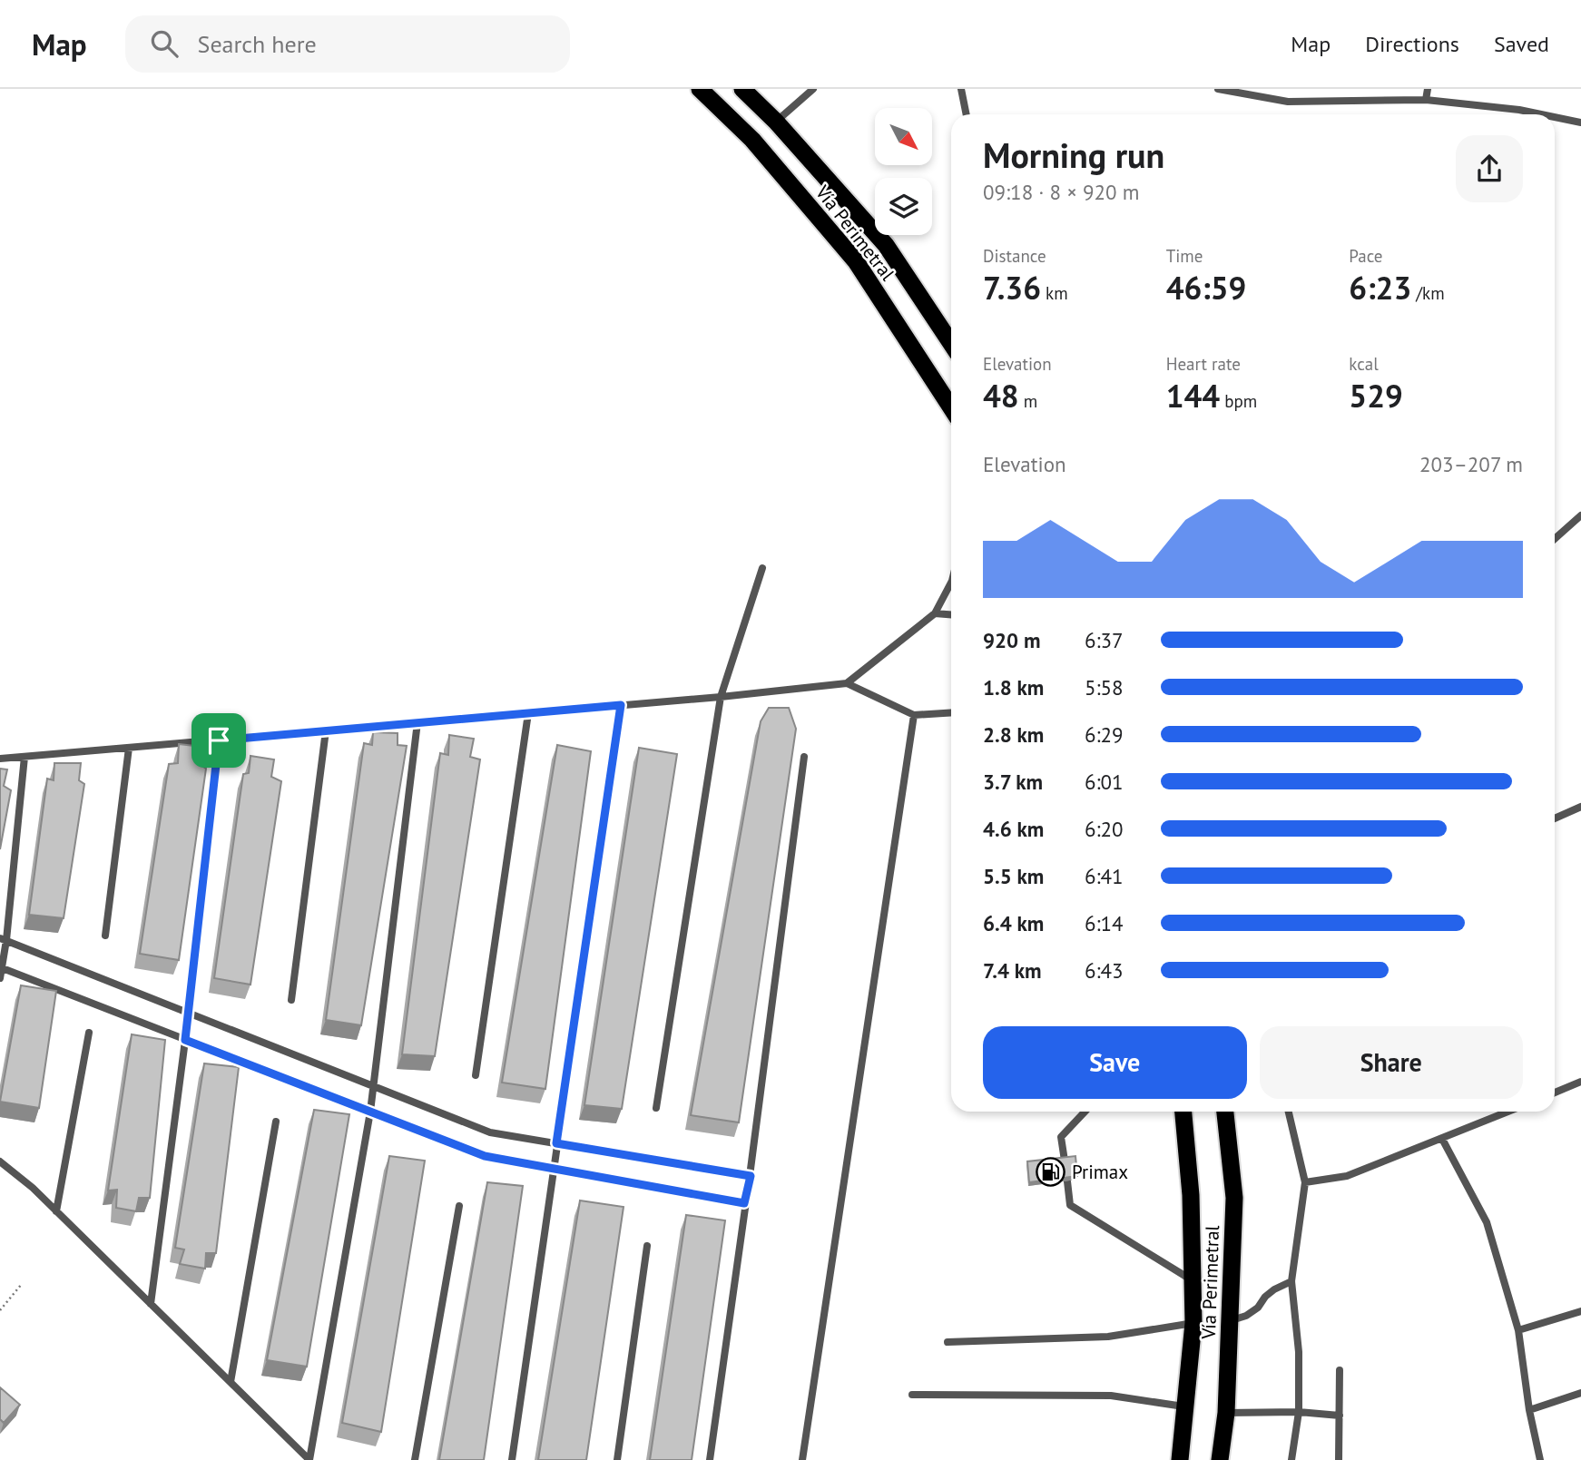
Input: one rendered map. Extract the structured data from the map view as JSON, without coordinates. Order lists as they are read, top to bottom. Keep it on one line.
{"streets":{"highway":["Vía Perimetral"]},"places":{"fuel station":["Primax"]},"north":"bottom right","page":{"header":"Map","search":"Search here","nav":["Map","Directions","Saved"],"heading":["Morning run","09:18 · 8 × 920 m"],"stats":[["Distance","7.36 km"],["Time","46:59"],["Pace","6:23 /km"],["Elevation","48 m"],["Heart rate","144 bpm"],["kcal","529"]],"chart":["Elevation","203–207 m"],"list":[{"name":"920 m","note":"6:37"},{"name":"1.8 km","note":"5:58"},{"name":"2.8 km","note":"6:29"},{"name":"3.7 km","note":"6:01"},{"name":"4.6 km","note":"6:20"},{"name":"5.5 km","note":"6:41"},{"name":"6.4 km","note":"6:14"},{"name":"7.4 km","note":"6:43"}],"buttons":["Save","Share"]}}
